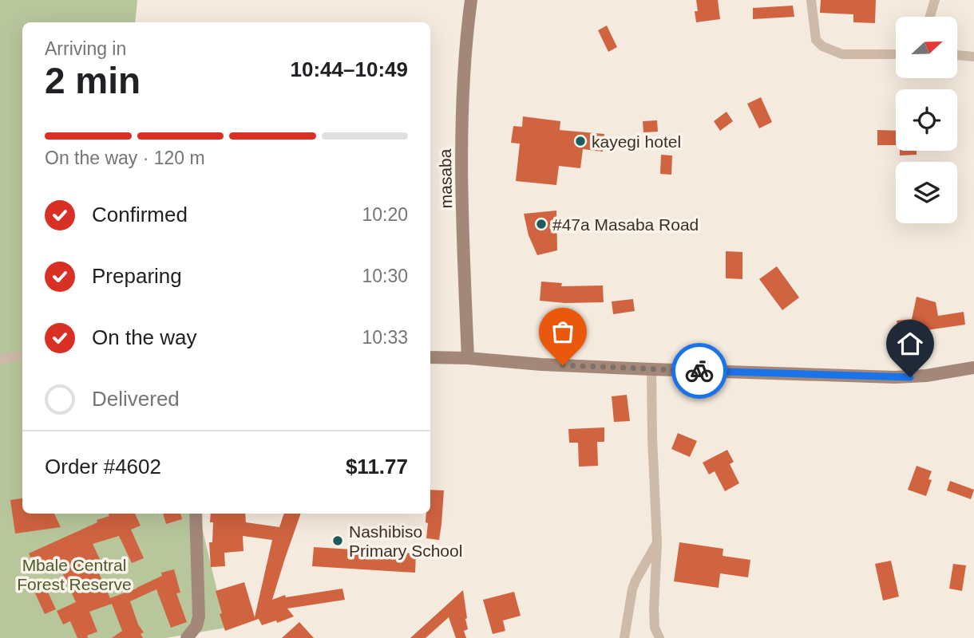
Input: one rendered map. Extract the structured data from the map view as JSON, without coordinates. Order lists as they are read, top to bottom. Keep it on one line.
{"streets":{"street":["masaba"]},"parks":["Mbale Central Forest Reserve"],"places":["kayegi hotel","#47a Masaba Road","Nashibiso Primary School"],"north":"right","page":{"heading":["2 min","Arriving in","10:44–10:49"],"panel":["Order #4602","$11.77"],"bar":"On the way · 120 m","list":[["Confirmed","10:20"],["Preparing","10:30"],["On the way","10:33"],"Delivered"]}}
